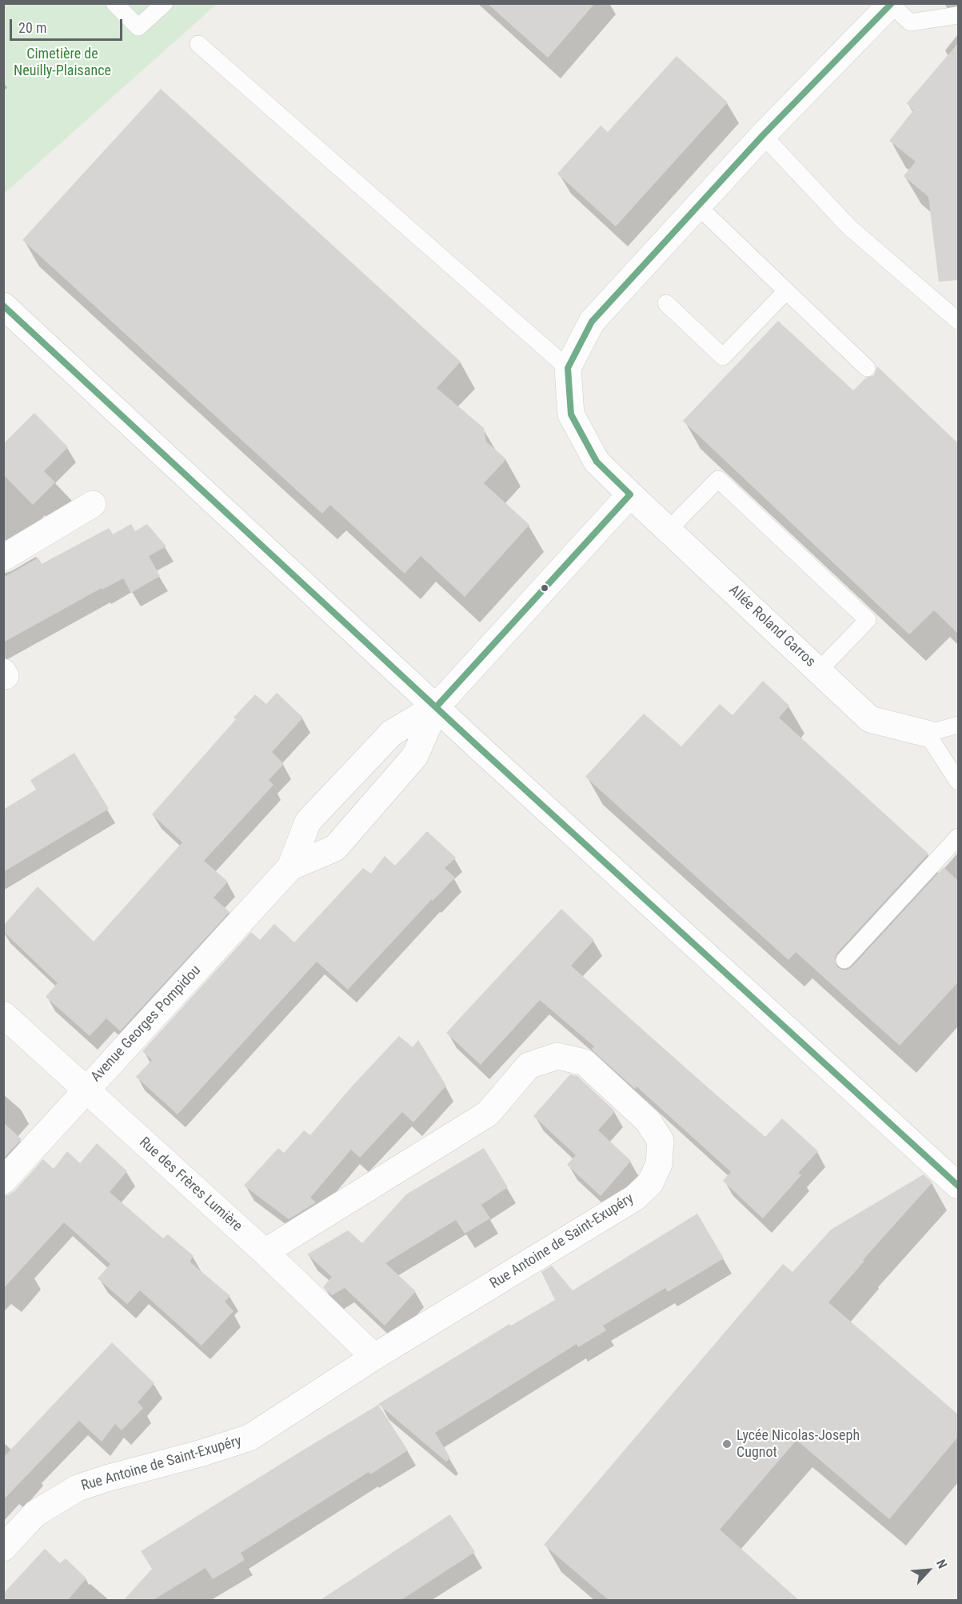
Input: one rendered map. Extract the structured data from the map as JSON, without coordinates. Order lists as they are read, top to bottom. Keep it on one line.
{"streets":{"street":["Allée Roland Garros","Avenue Georges Pompidou","Rue des Frères Lumière","Rue Antoine de Saint-Exupéry"]},"crossings":[["Avenue Georges Pompidou","Rue des Frères Lumière"],["Rue des Frères Lumière","Rue Antoine de Saint-Exupéry"]],"parks":["Cimetière de Neuilly-Plaisance"],"places":["Lycée Nicolas-Joseph Cugnot"],"scale_bar":"20 m","north":"top right"}
